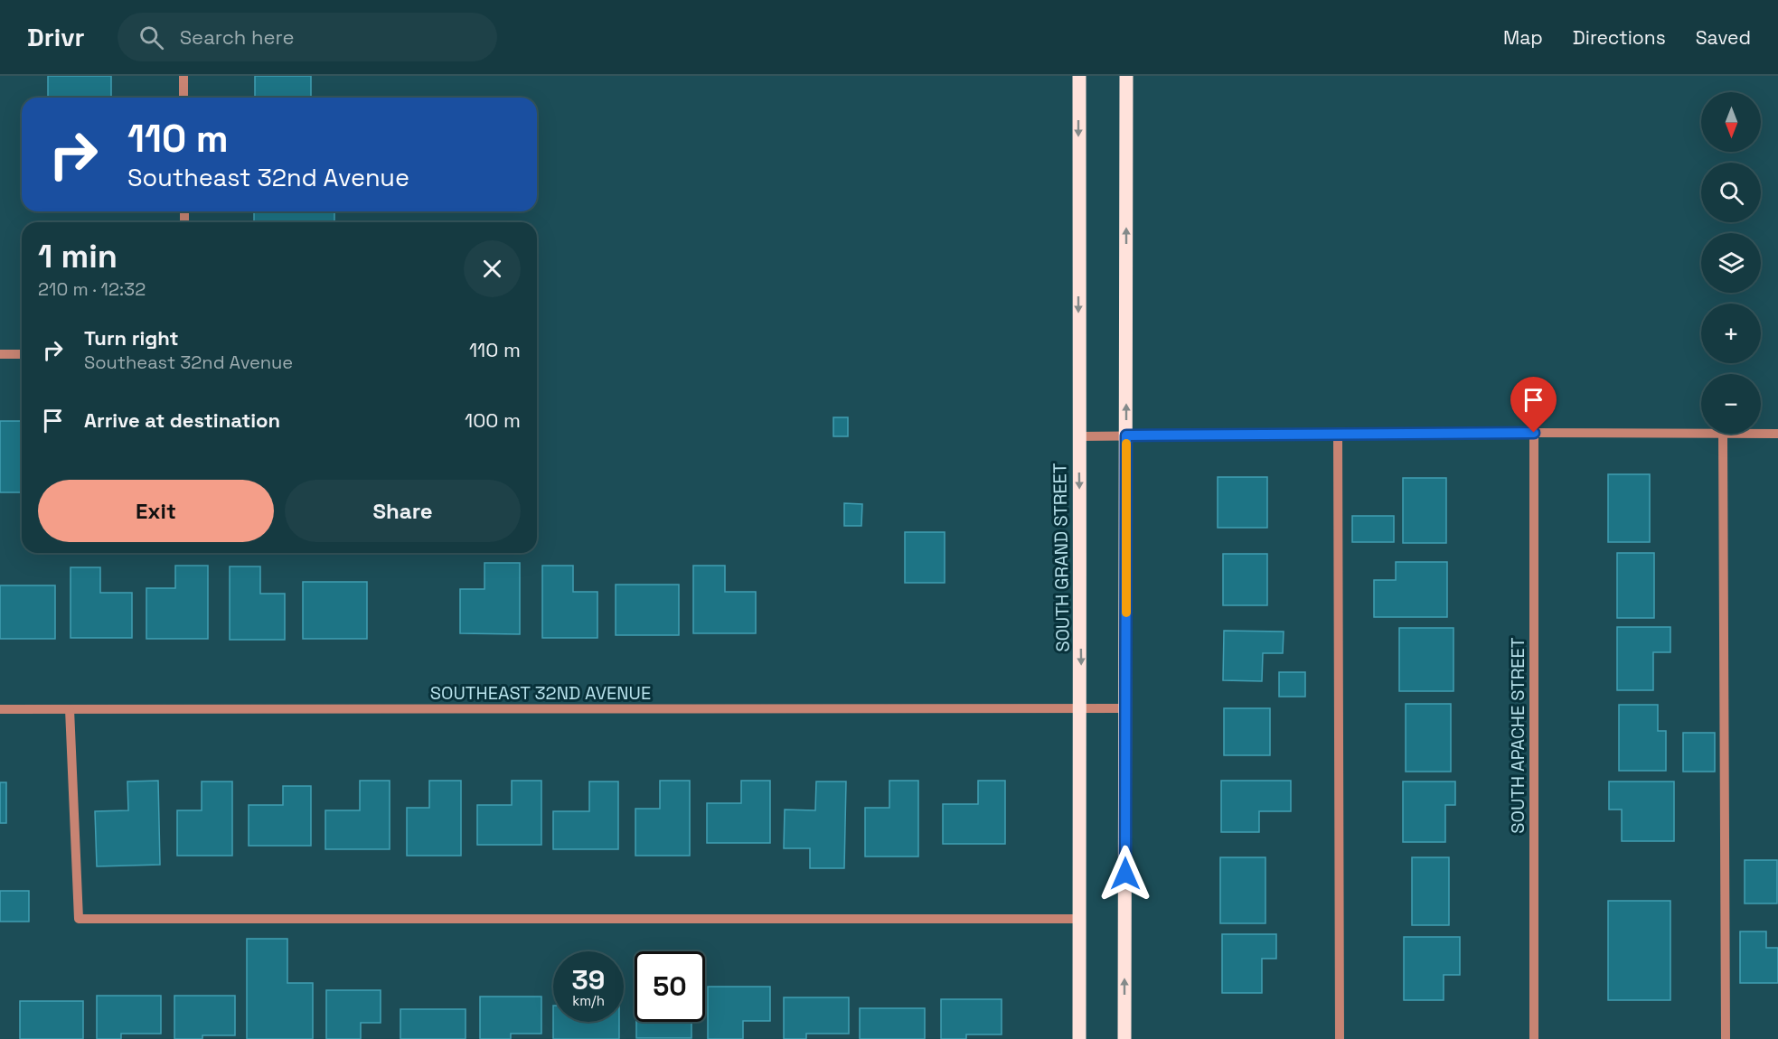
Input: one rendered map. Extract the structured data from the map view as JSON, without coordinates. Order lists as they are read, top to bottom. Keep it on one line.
{"streets":{"main road":["SOUTH GRAND STREET"],"street":["SOUTHEAST 32ND AVENUE","SOUTH APACHE STREET"]},"crossings":[["SOUTH GRAND STREET","SOUTHEAST 32ND AVENUE"]],"north":"bottom","page":{"header":"Drivr","search":"Search here","nav":["Map","Directions","Saved"],"map_buttons":["+","−"],"turn":["110 m","Southeast 32nd Avenue"],"heading":["1 min","210 m · 12:32"],"list":[{"name":"Turn right","note":"Southeast 32nd Avenue","value":"110 m"},{"name":"Arrive at destination","value":"100 m"}],"buttons":["Exit","Share"],"speed":"39 km/h","limit":"50"}}
